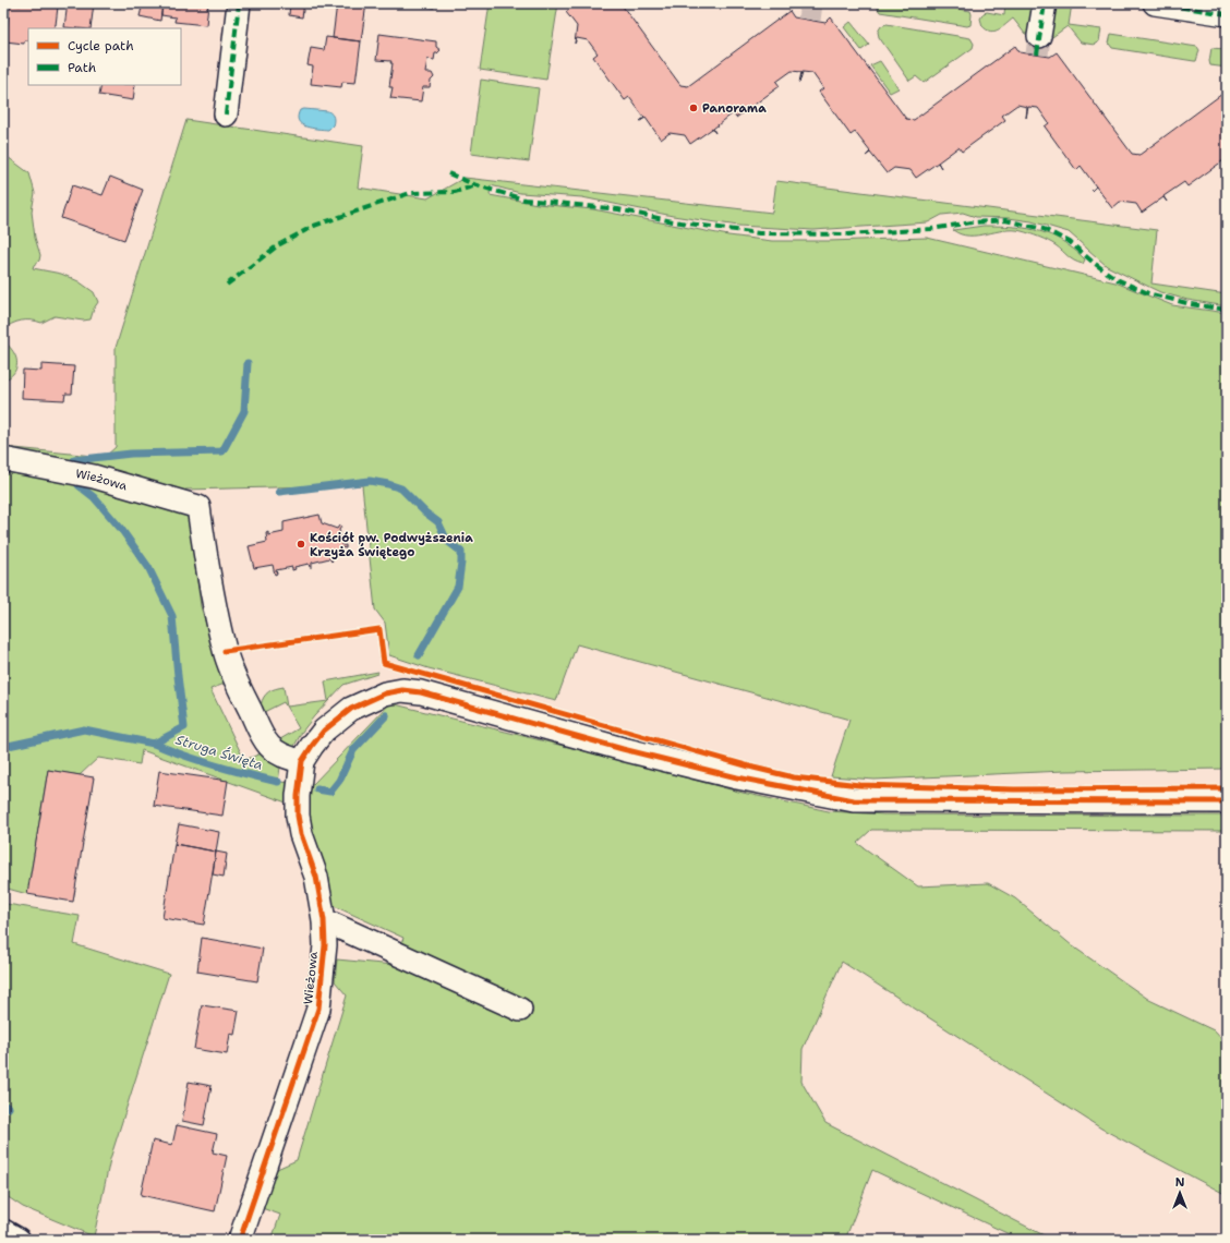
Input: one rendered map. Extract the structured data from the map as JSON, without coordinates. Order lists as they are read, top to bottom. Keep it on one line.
{"streets":{"street":["Wieżowa"]},"water":["Struga Święta"],"places":["Panorama","Kościół pw. Podwyższenia Krzyża Świętego"],"legend":["Cycle path","Path"],"north":"top"}
